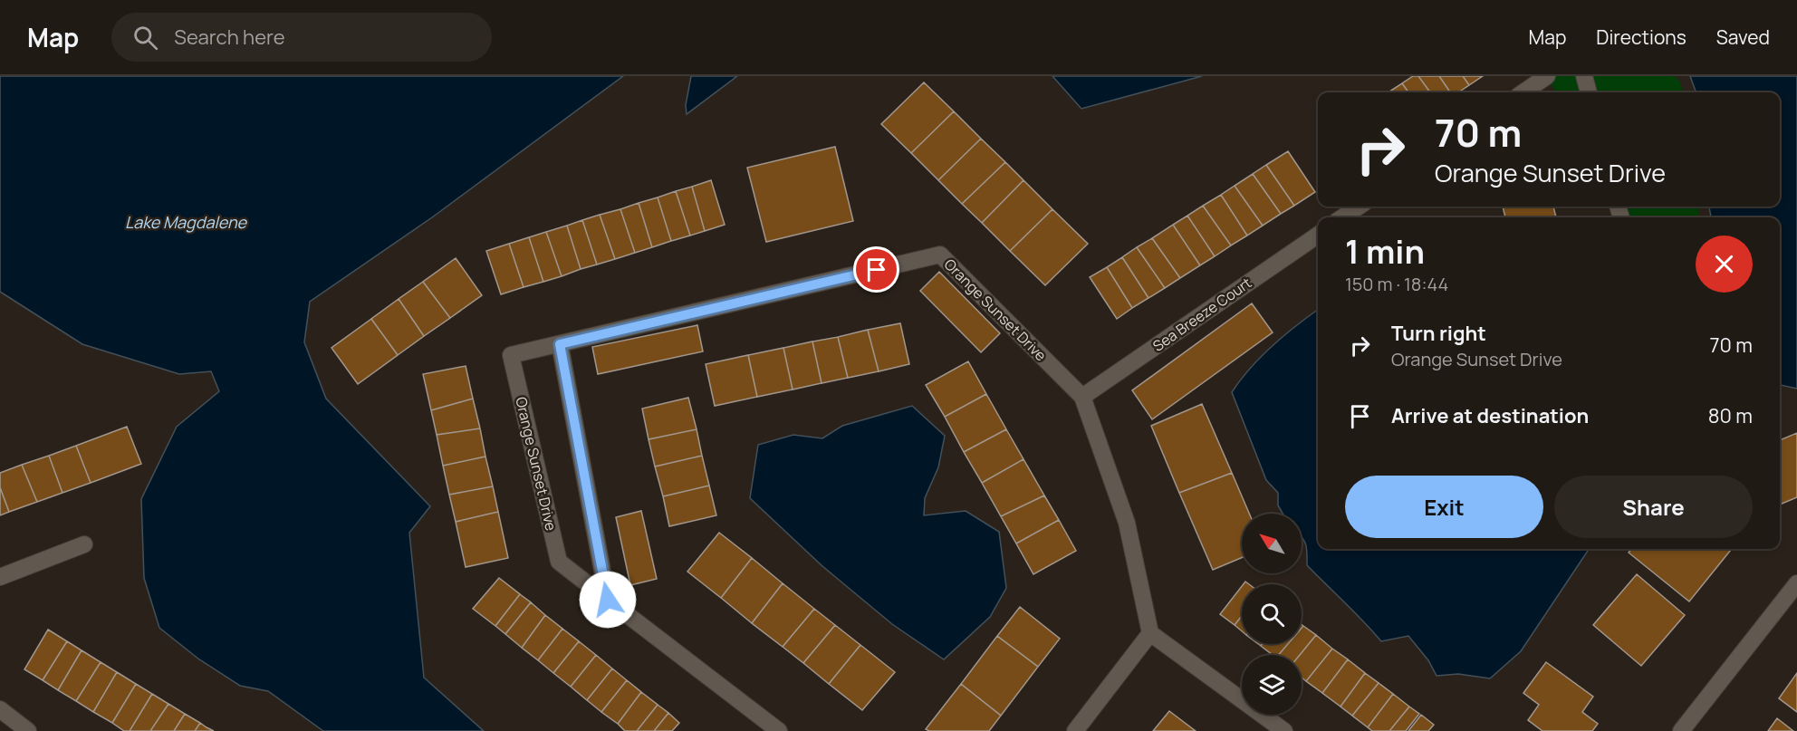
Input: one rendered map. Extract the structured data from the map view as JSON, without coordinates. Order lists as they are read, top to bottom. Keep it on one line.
{"streets":{"street":["Orange Sunset Drive","Sea Breeze Court"]},"crossings":[["Orange Sunset Drive","Sea Breeze Court"]],"water":["Lake Magdalene"],"north":"top left","page":{"header":"Map","search":"Search here","nav":["Map","Directions","Saved"],"turn":["70 m","Orange Sunset Drive"],"heading":["1 min","150 m · 18:44"],"list":[{"name":"Turn right","note":"Orange Sunset Drive","value":"70 m"},{"name":"Arrive at destination","value":"80 m"}],"buttons":["Exit","Share"]}}
